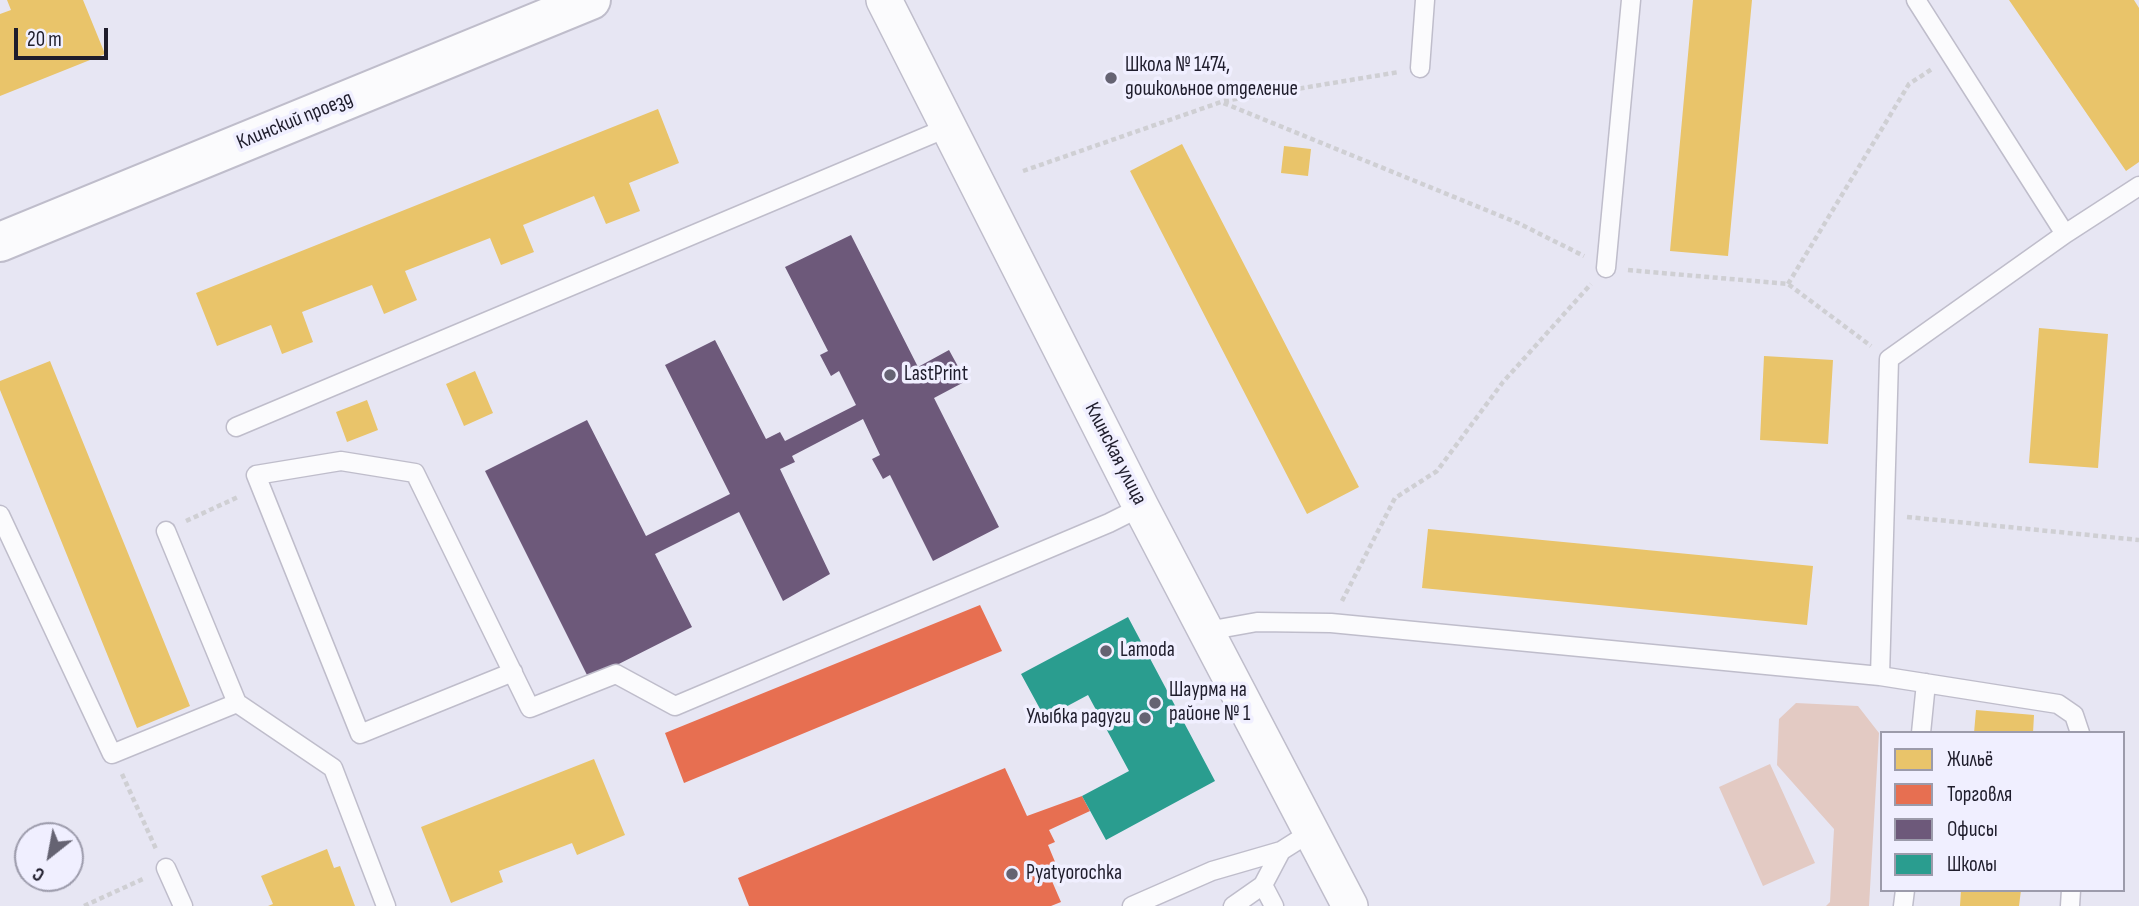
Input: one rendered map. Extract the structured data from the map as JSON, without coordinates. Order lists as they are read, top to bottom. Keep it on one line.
{"streets":{"street":["Клинский проезд","Клинская улица"]},"places":["Школа № 1474, дошкольное отделение","LastPrint","Lamoda","Шаурма на районе № 1","Улыбка радуги","Pyatyorochka"],"legend":["Жильё","Торговля","Офисы","Школы"],"scale_bar":"20 m","north":"bottom left"}
